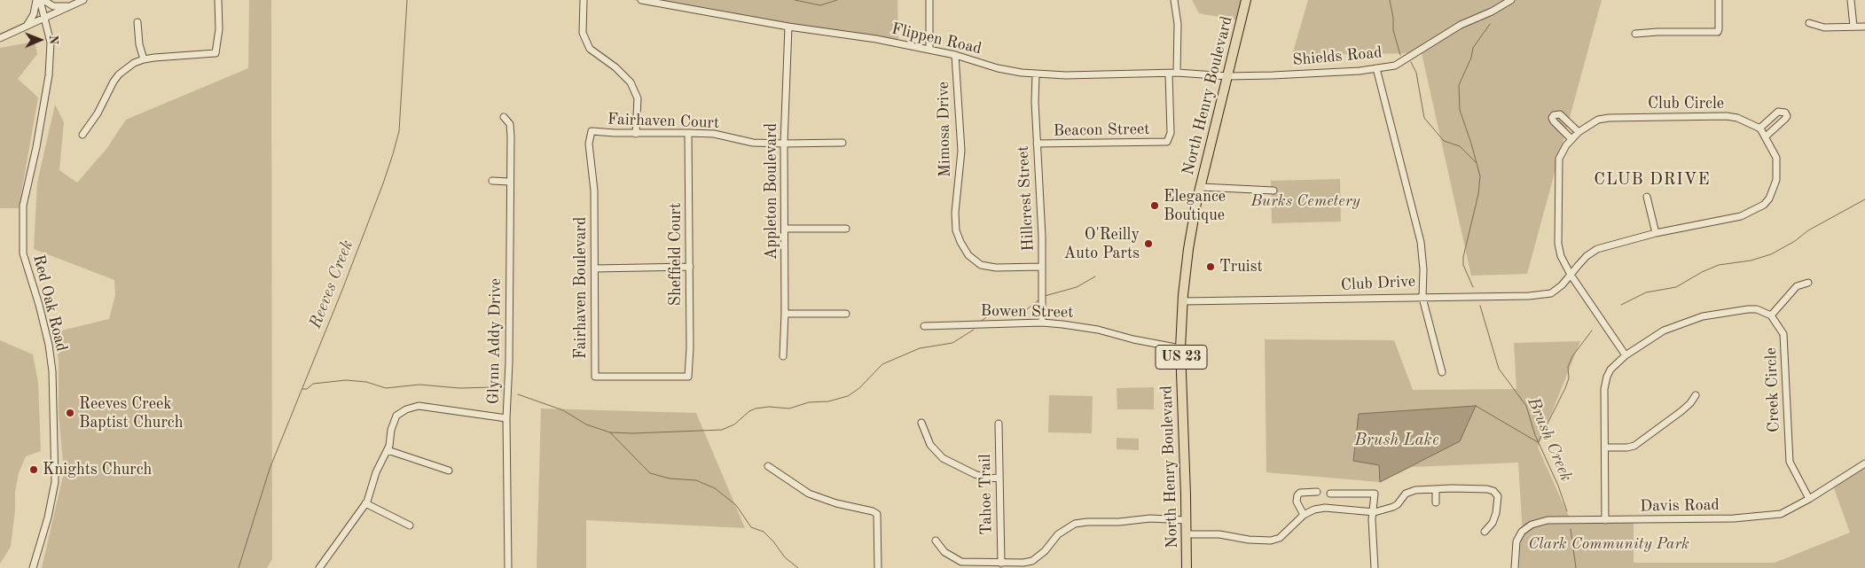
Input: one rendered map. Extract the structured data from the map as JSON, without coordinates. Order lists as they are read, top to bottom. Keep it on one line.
{"streets":{"highway":["North Henry Boulevard","US 23"],"street":["Flippen Road","Shields Road","Club Circle","Fairhaven Court","Mimosa Drive","Beacon Street","Appleton Boulevard","Hillcrest Street","Sheffield Court","Club Drive","Fairhaven Boulevard","Red Oak Road","Bowen Street","Glynn Addy Drive","Creek Circle","Tahoe Trail","Davis Road"]},"crossings":[["Flippen Road","Shields Road"],["Flippen Road","North Henry Boulevard"],["Flippen Road","Mimosa Drive"],["Flippen Road","Beacon Street"],["Flippen Road","Appleton Boulevard"],["Flippen Road","Hillcrest Street"],["Shields Road","North Henry Boulevard"],["Shields Road","Club Drive"],["North Henry Boulevard","Club Drive"],["North Henry Boulevard","Bowen Street"],["Club Circle","Club Drive"],["Fairhaven Court","Appleton Boulevard"],["Fairhaven Court","Sheffield Court"],["Fairhaven Court","Fairhaven Boulevard"],["Mimosa Drive","Hillcrest Street"],["Beacon Street","Hillcrest Street"],["Hillcrest Street","Bowen Street"],["Sheffield Court","Fairhaven Boulevard"],["Creek Circle","Davis Road"]],"districts":["CLUB DRIVE"],"water":["Reeves Creek","Brush Creek","Brush Lake"],"parks":["Burks Cemetery","Clark Community Park"],"places":["Elegance Boutique","O'Reilly Auto Parts","Truist","Reeves Creek Baptist Church","Knights Church"],"north":"right"}
